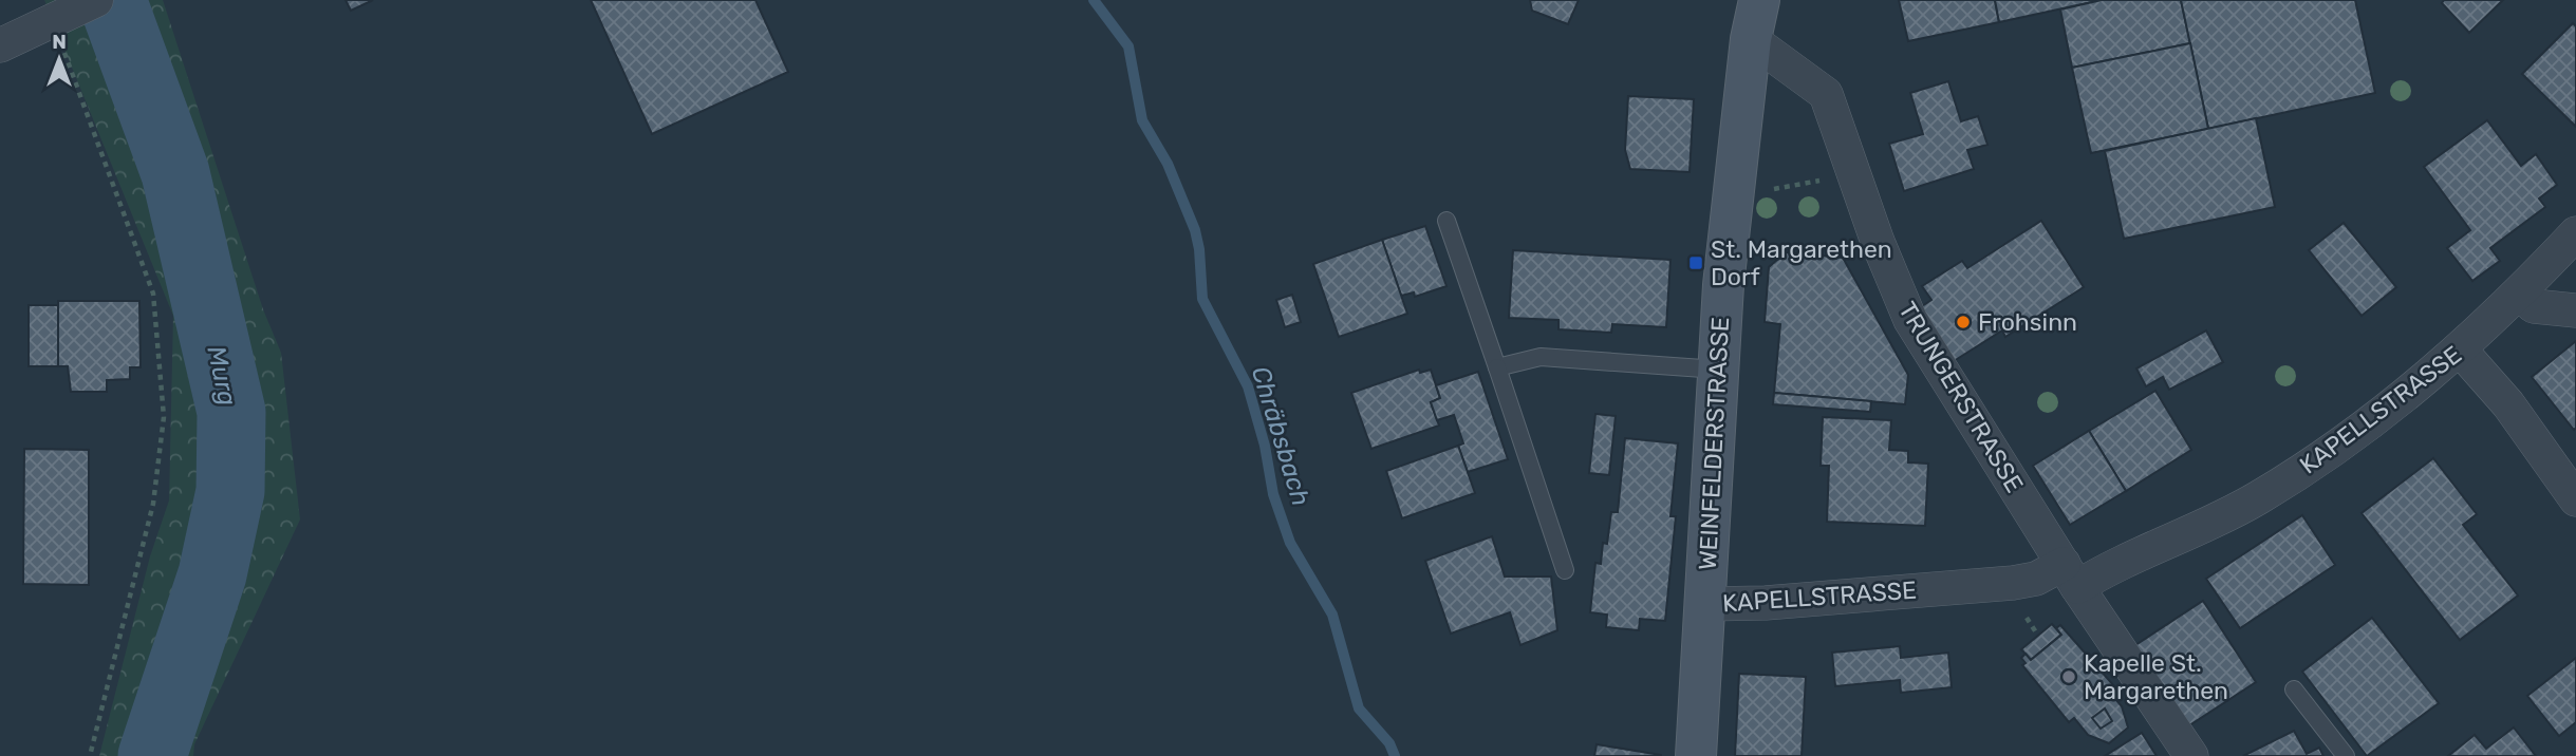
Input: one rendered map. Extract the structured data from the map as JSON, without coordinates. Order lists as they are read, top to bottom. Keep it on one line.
{"streets":{"main road":["WEINFELDERSTRASSE"],"street":["TRUNGERSTRASSE","KAPELLSTRASSE"]},"crossings":[["TRUNGERSTRASSE","KAPELLSTRASSE"],["TRUNGERSTRASSE","WEINFELDERSTRASSE"],["KAPELLSTRASSE","WEINFELDERSTRASSE"]],"water":["Murg","Chräbsbach"],"places":{"transit":["St. Margarethen Dorf"],"other":["Frohsinn","Kapelle St. Margarethen"]},"north":"top"}
